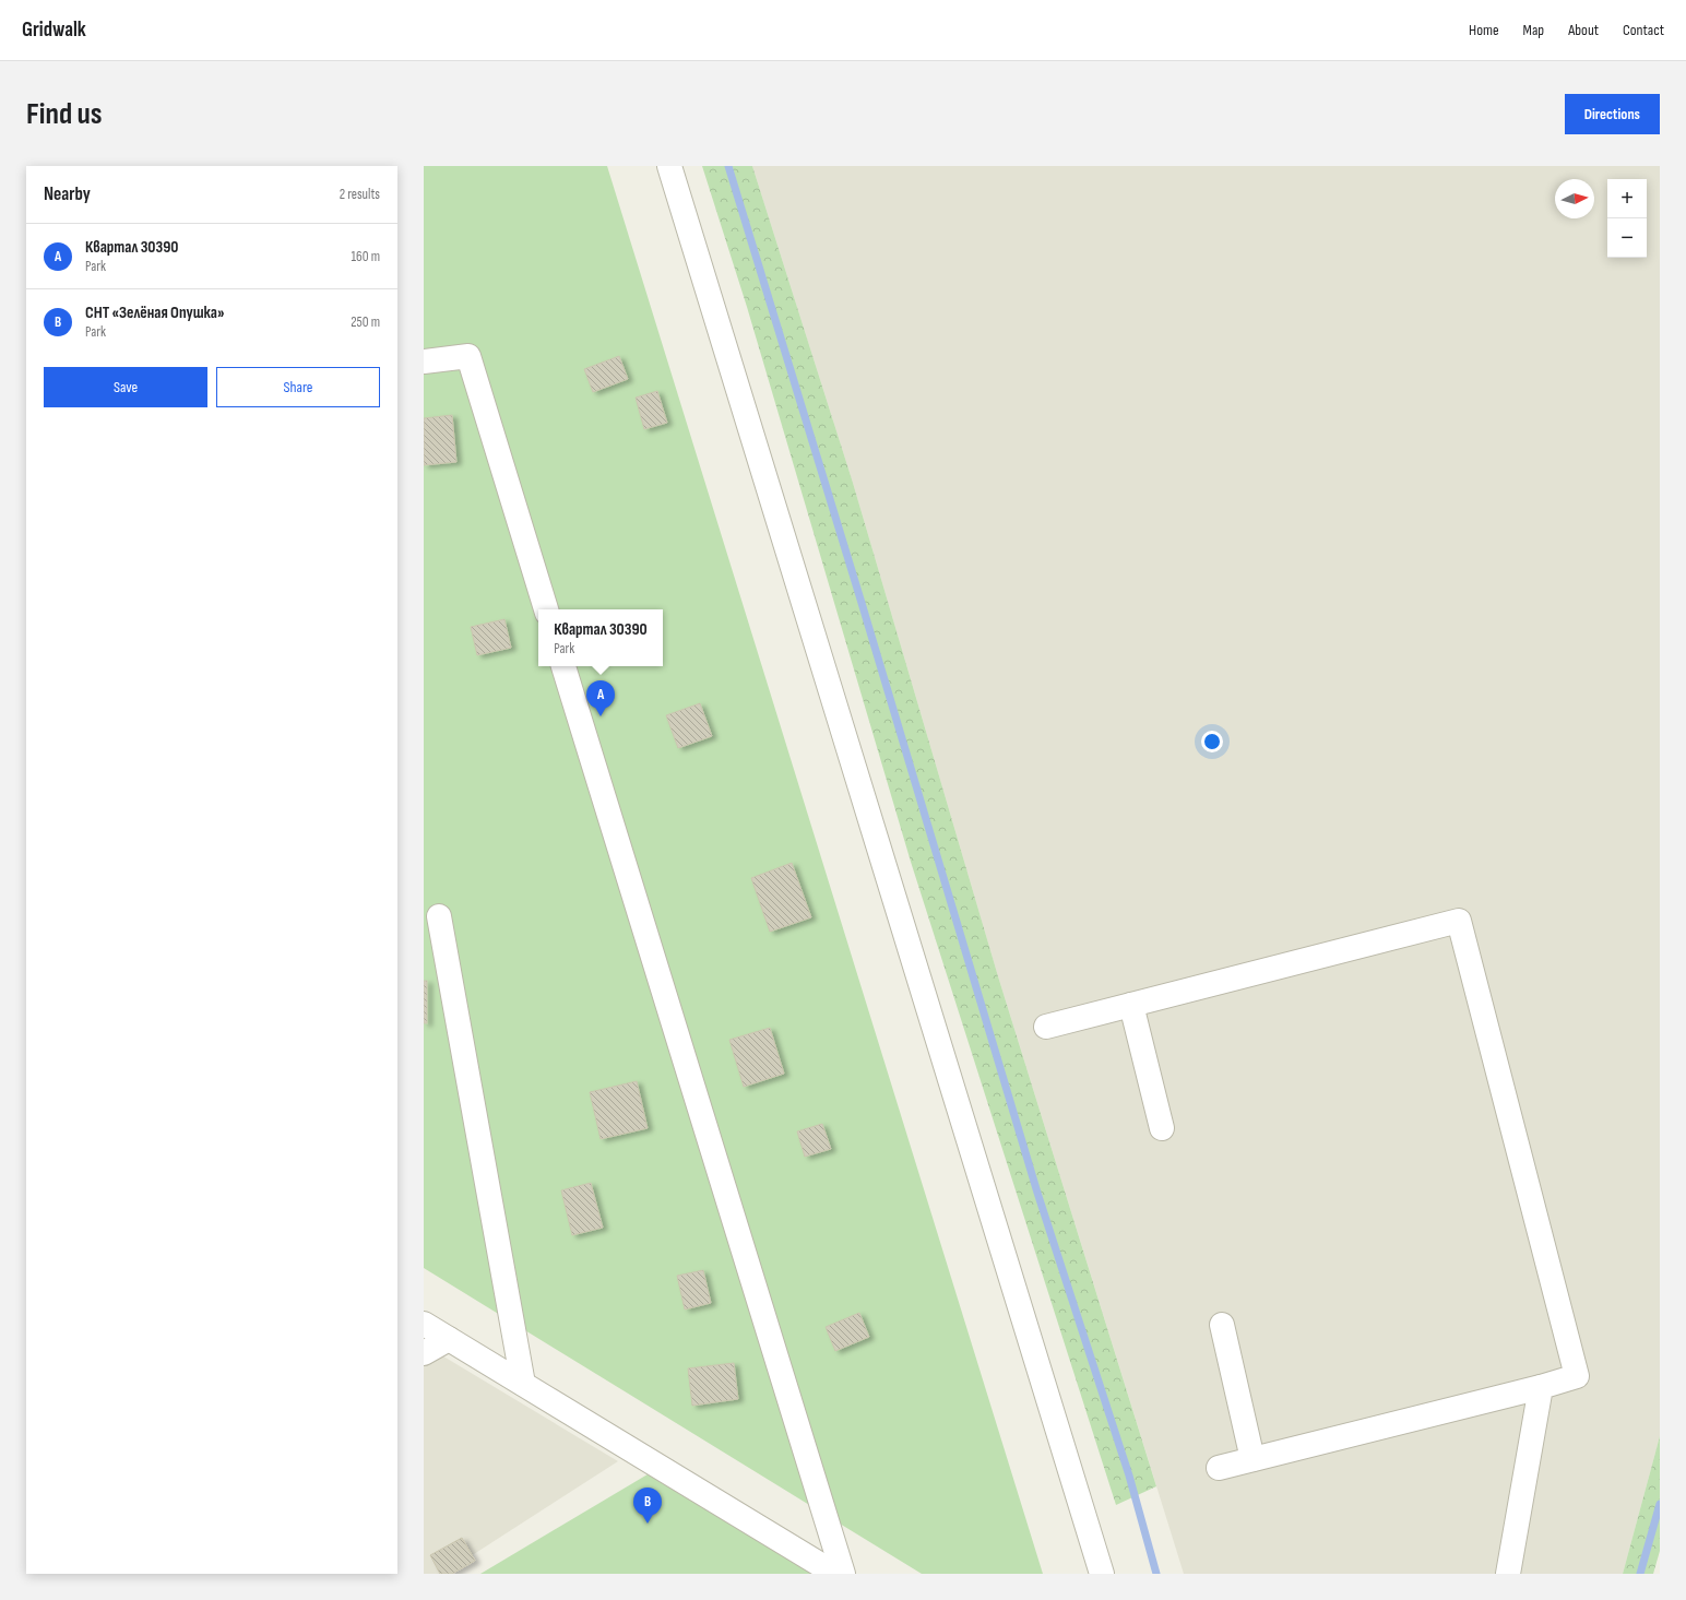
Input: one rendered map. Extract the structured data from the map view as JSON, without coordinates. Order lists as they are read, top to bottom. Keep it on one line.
{"north":"right","page":{"header":"Gridwalk","nav":["Home","Map","About","Contact"],"buttons":["Directions",["Save","Share"]],"title":"Find us","heading":["Nearby","2 results"],"map_buttons":["+","−"],"list":[{"mark":"A","name":"Квартал 30390","note":"Park","value":"160 m"},{"mark":"B","name":"СНТ «Зелёная Опушка»","note":"Park","value":"250 m"}],"popup":["Квартал 30390","Park"],"pins":["A","B"]}}
